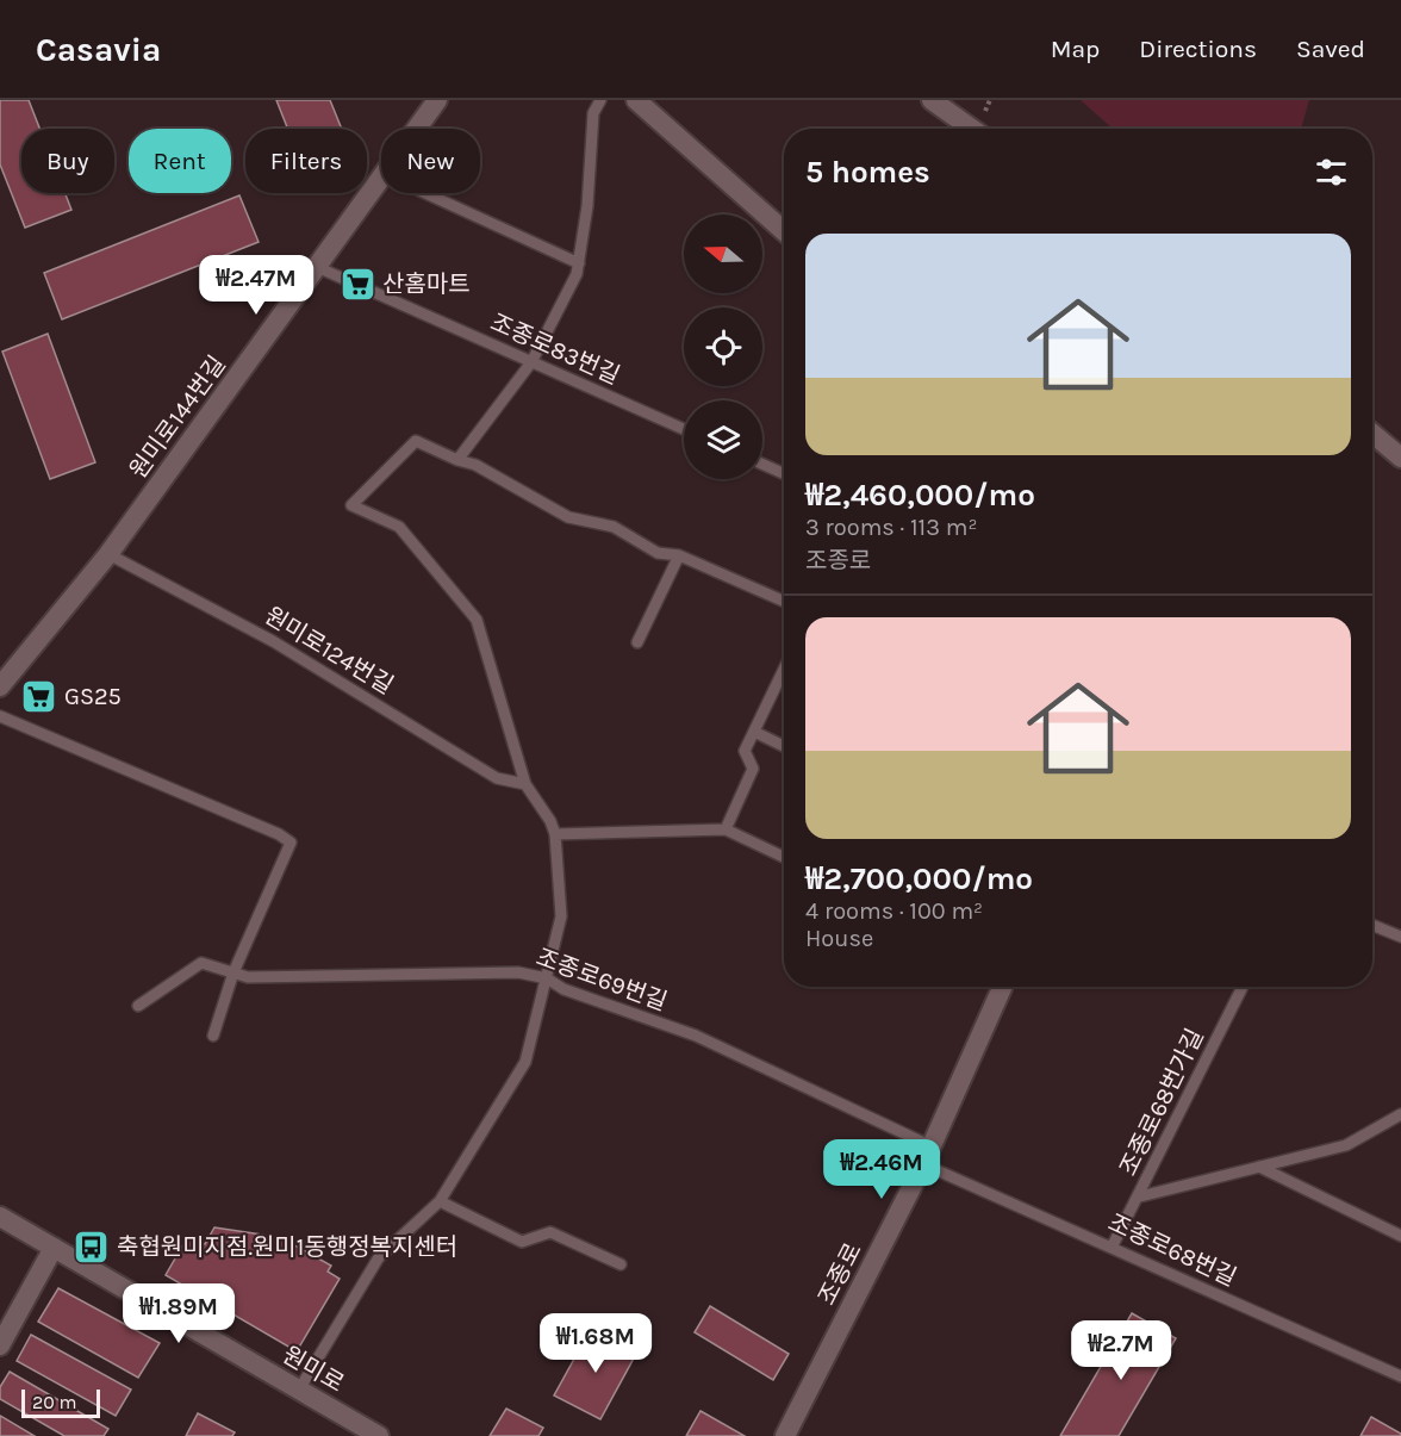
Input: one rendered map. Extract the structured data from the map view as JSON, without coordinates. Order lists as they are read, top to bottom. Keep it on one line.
{"streets":{"street":["원미로144번길","조종로","원미로"],"lane":["조종로83번길","원미로124번길","조종로69번길","조종로68번가길","조종로68번길"]},"crossings":[["조종로83번길","원미로144번길"],["원미로144번길","원미로124번길"],["조종로69번길","조종로68번길"],["조종로69번길","조종로"],["조종로68번가길","조종로68번길"],["조종로68번길","조종로"]],"places":{"supermarket":["산홈마트","GS25"],"bus stop":["축협원미지점.원미1동행정복지센터"]},"scale_bar":"20 m","north":"left","page":{"header":"Casavia","nav":["Map","Directions","Saved"],"chip":["Buy","Rent","Filters","New"],"heading":"5 homes","list":[{"name":"₩2,460,000/mo","note":"3 rooms · 113 m² · 조종로"},{"name":"₩2,700,000/mo","note":"4 rooms · 100 m² · House"}],"price":["₩2.47M","₩2.46M","₩1.89M","₩1.68M","₩2.7M"],"scale":"20 m"}}
